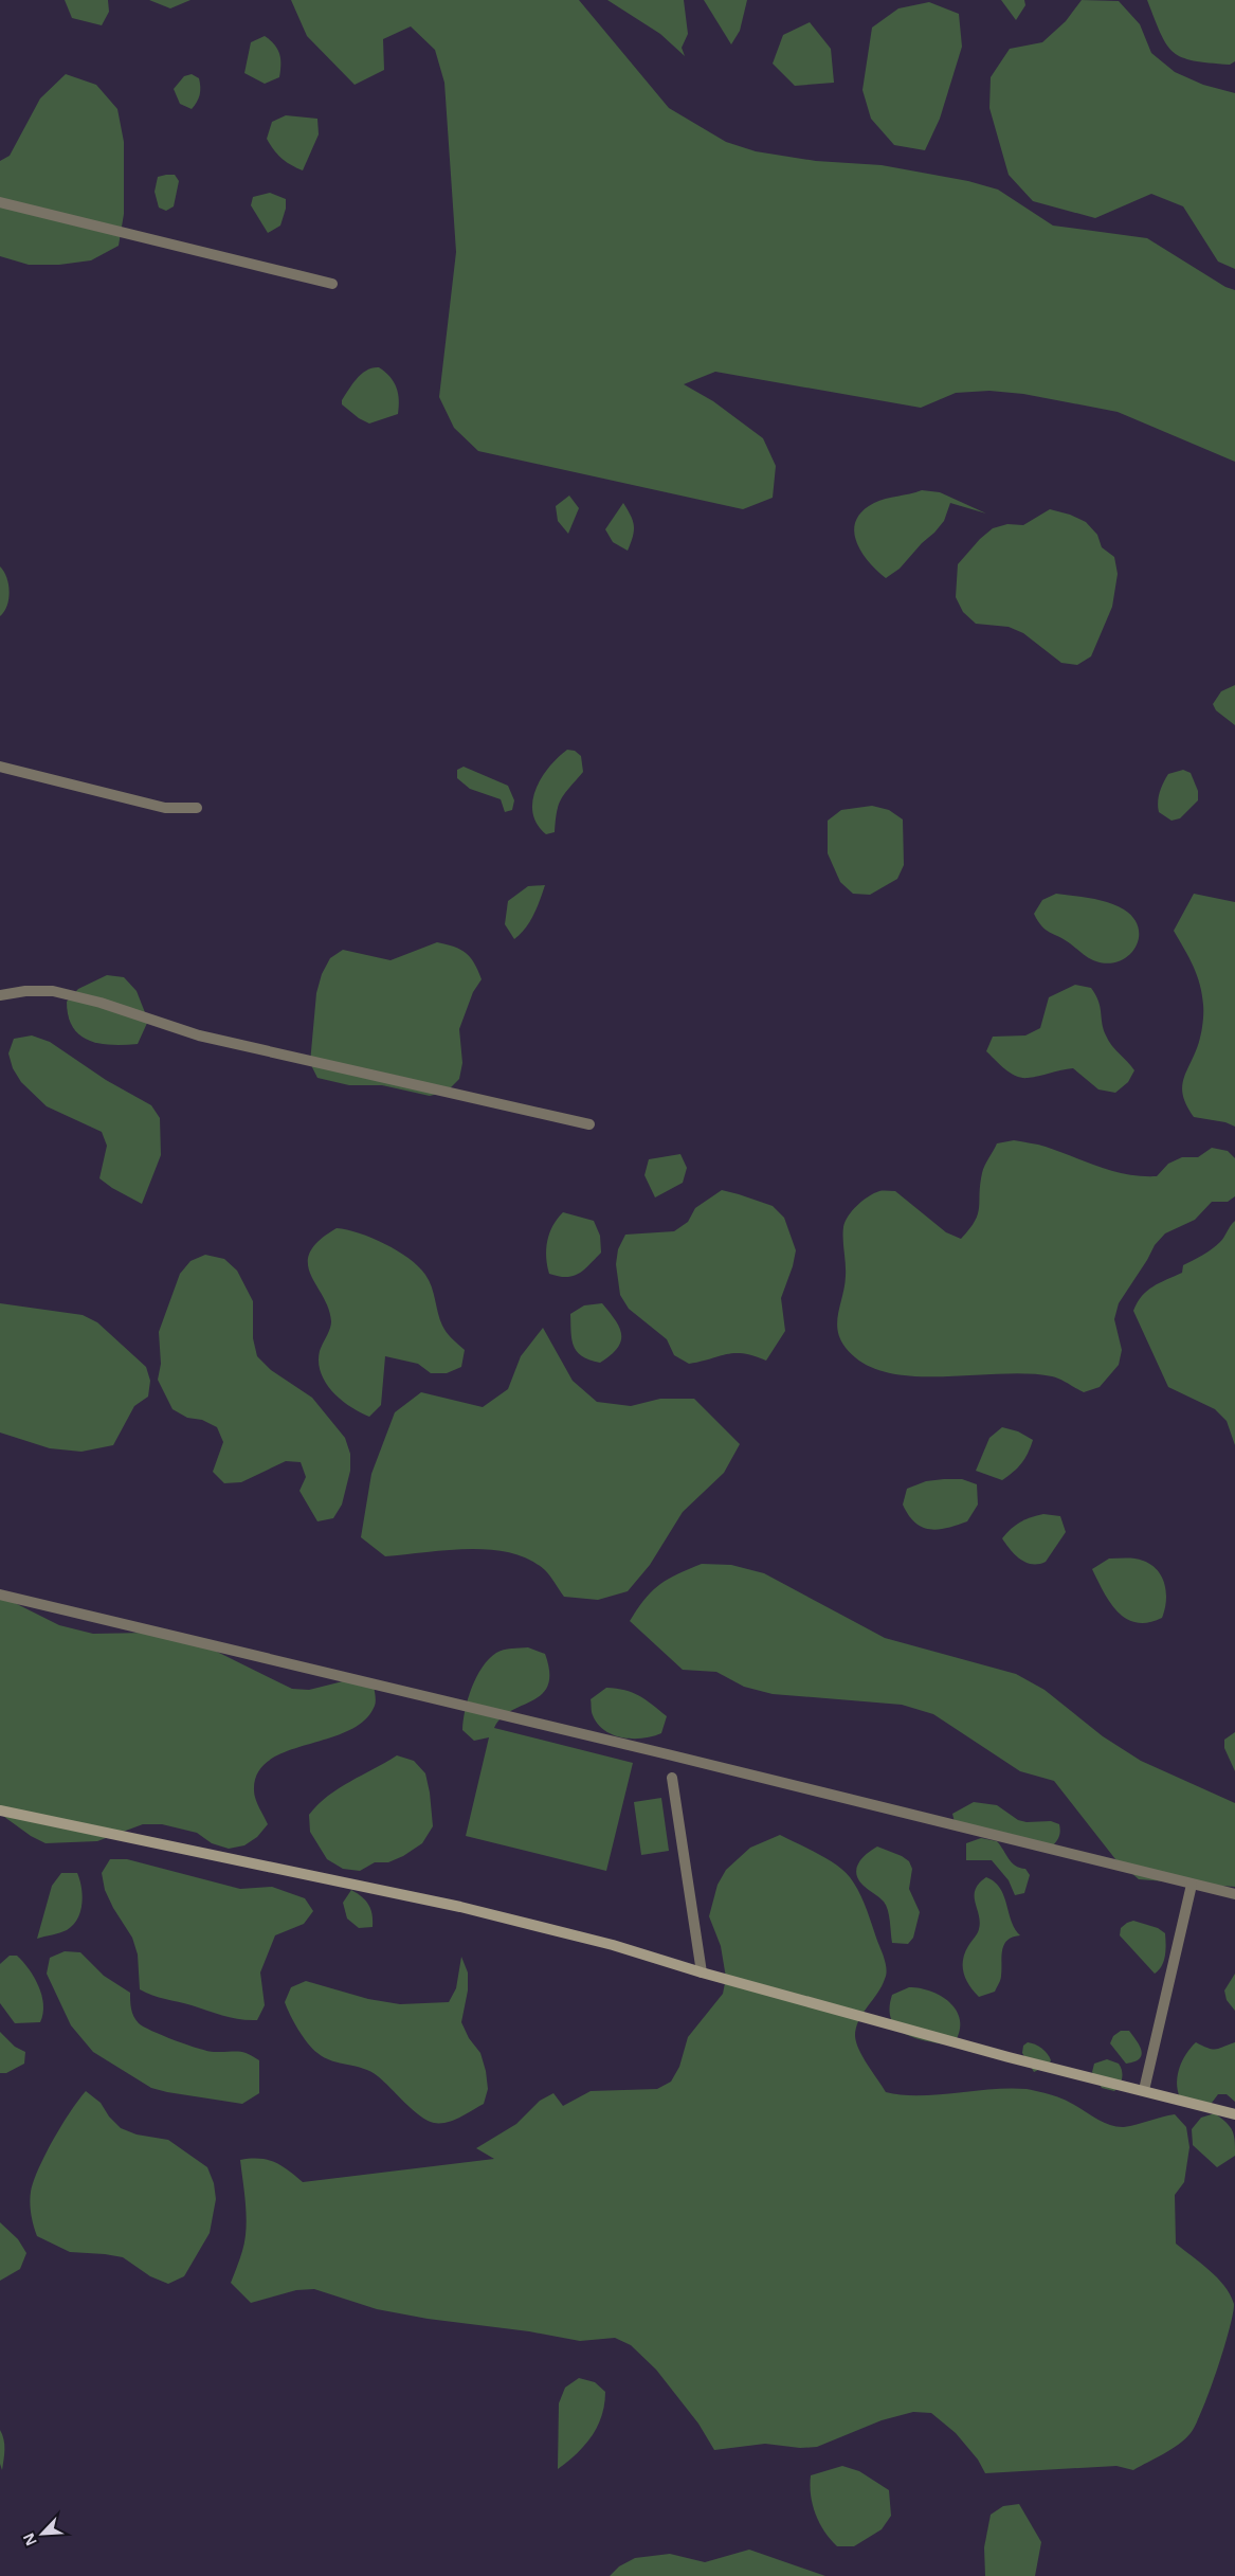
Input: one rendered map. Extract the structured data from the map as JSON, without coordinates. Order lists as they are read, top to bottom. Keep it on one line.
{"north":"bottom left"}
